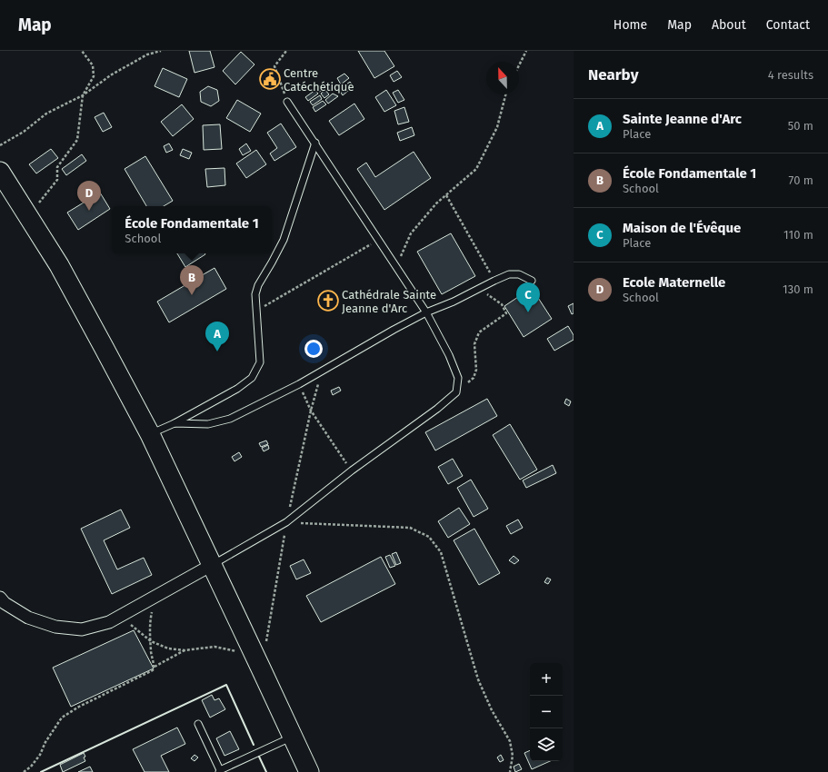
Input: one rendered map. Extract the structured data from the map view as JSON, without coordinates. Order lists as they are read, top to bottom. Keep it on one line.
{"places":{"public building":["Centre Catéchétique"],"church":["Cathédrale Sainte Jeanne d'Arc"]},"north":"top","page":{"header":"Map","nav":["Home","Map","About","Contact"],"heading":["Nearby","4 results"],"list":[{"mark":"A","name":"Sainte Jeanne d'Arc","note":"Place","value":"50 m"},{"mark":"B","name":"École Fondamentale 1","note":"School","value":"70 m"},{"mark":"C","name":"Maison de l'Évêque","note":"Place","value":"110 m"},{"mark":"D","name":"Ecole Maternelle","note":"School","value":"130 m"}],"pins":["D","B","C","A"],"popup":["École Fondamentale 1","School"],"map_buttons":["+","−"]}}
